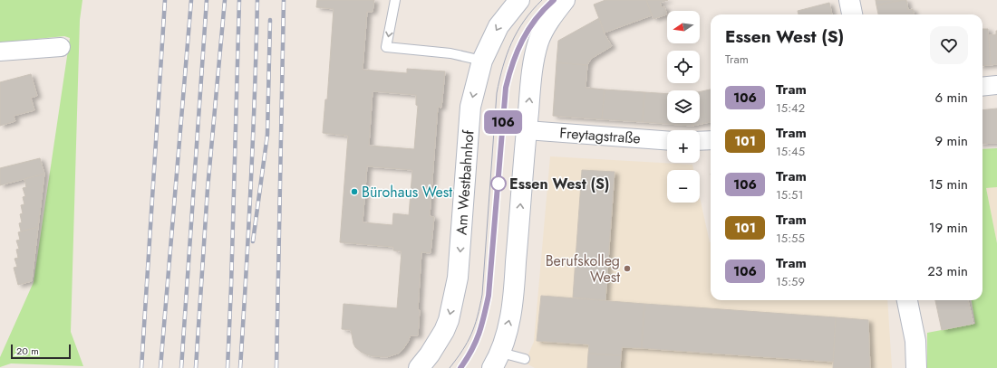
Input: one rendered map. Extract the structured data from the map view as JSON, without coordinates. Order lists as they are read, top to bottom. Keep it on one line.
{"streets":{"main road":["Am Westbahnhof"],"street":["Freytagstraße"]},"places":["Essen West (S)","Bürohaus West","Berufskolleg West"],"lines":["tram line 106"],"scale_bar":"20 m","north":"left","page":{"on_map":"106","map_buttons":["+","−"],"heading":["Essen West (S)","Tram"],"list":[{"mark":"106","name":"Tram","note":"15:42","value":"6 min"},{"mark":"101","name":"Tram","note":"15:45","value":"9 min"},{"mark":"106","name":"Tram","note":"15:51","value":"15 min"},{"mark":"101","name":"Tram","note":"15:55","value":"19 min"},{"mark":"106","name":"Tram","note":"15:59","value":"23 min"}],"scale":"20 m"}}
